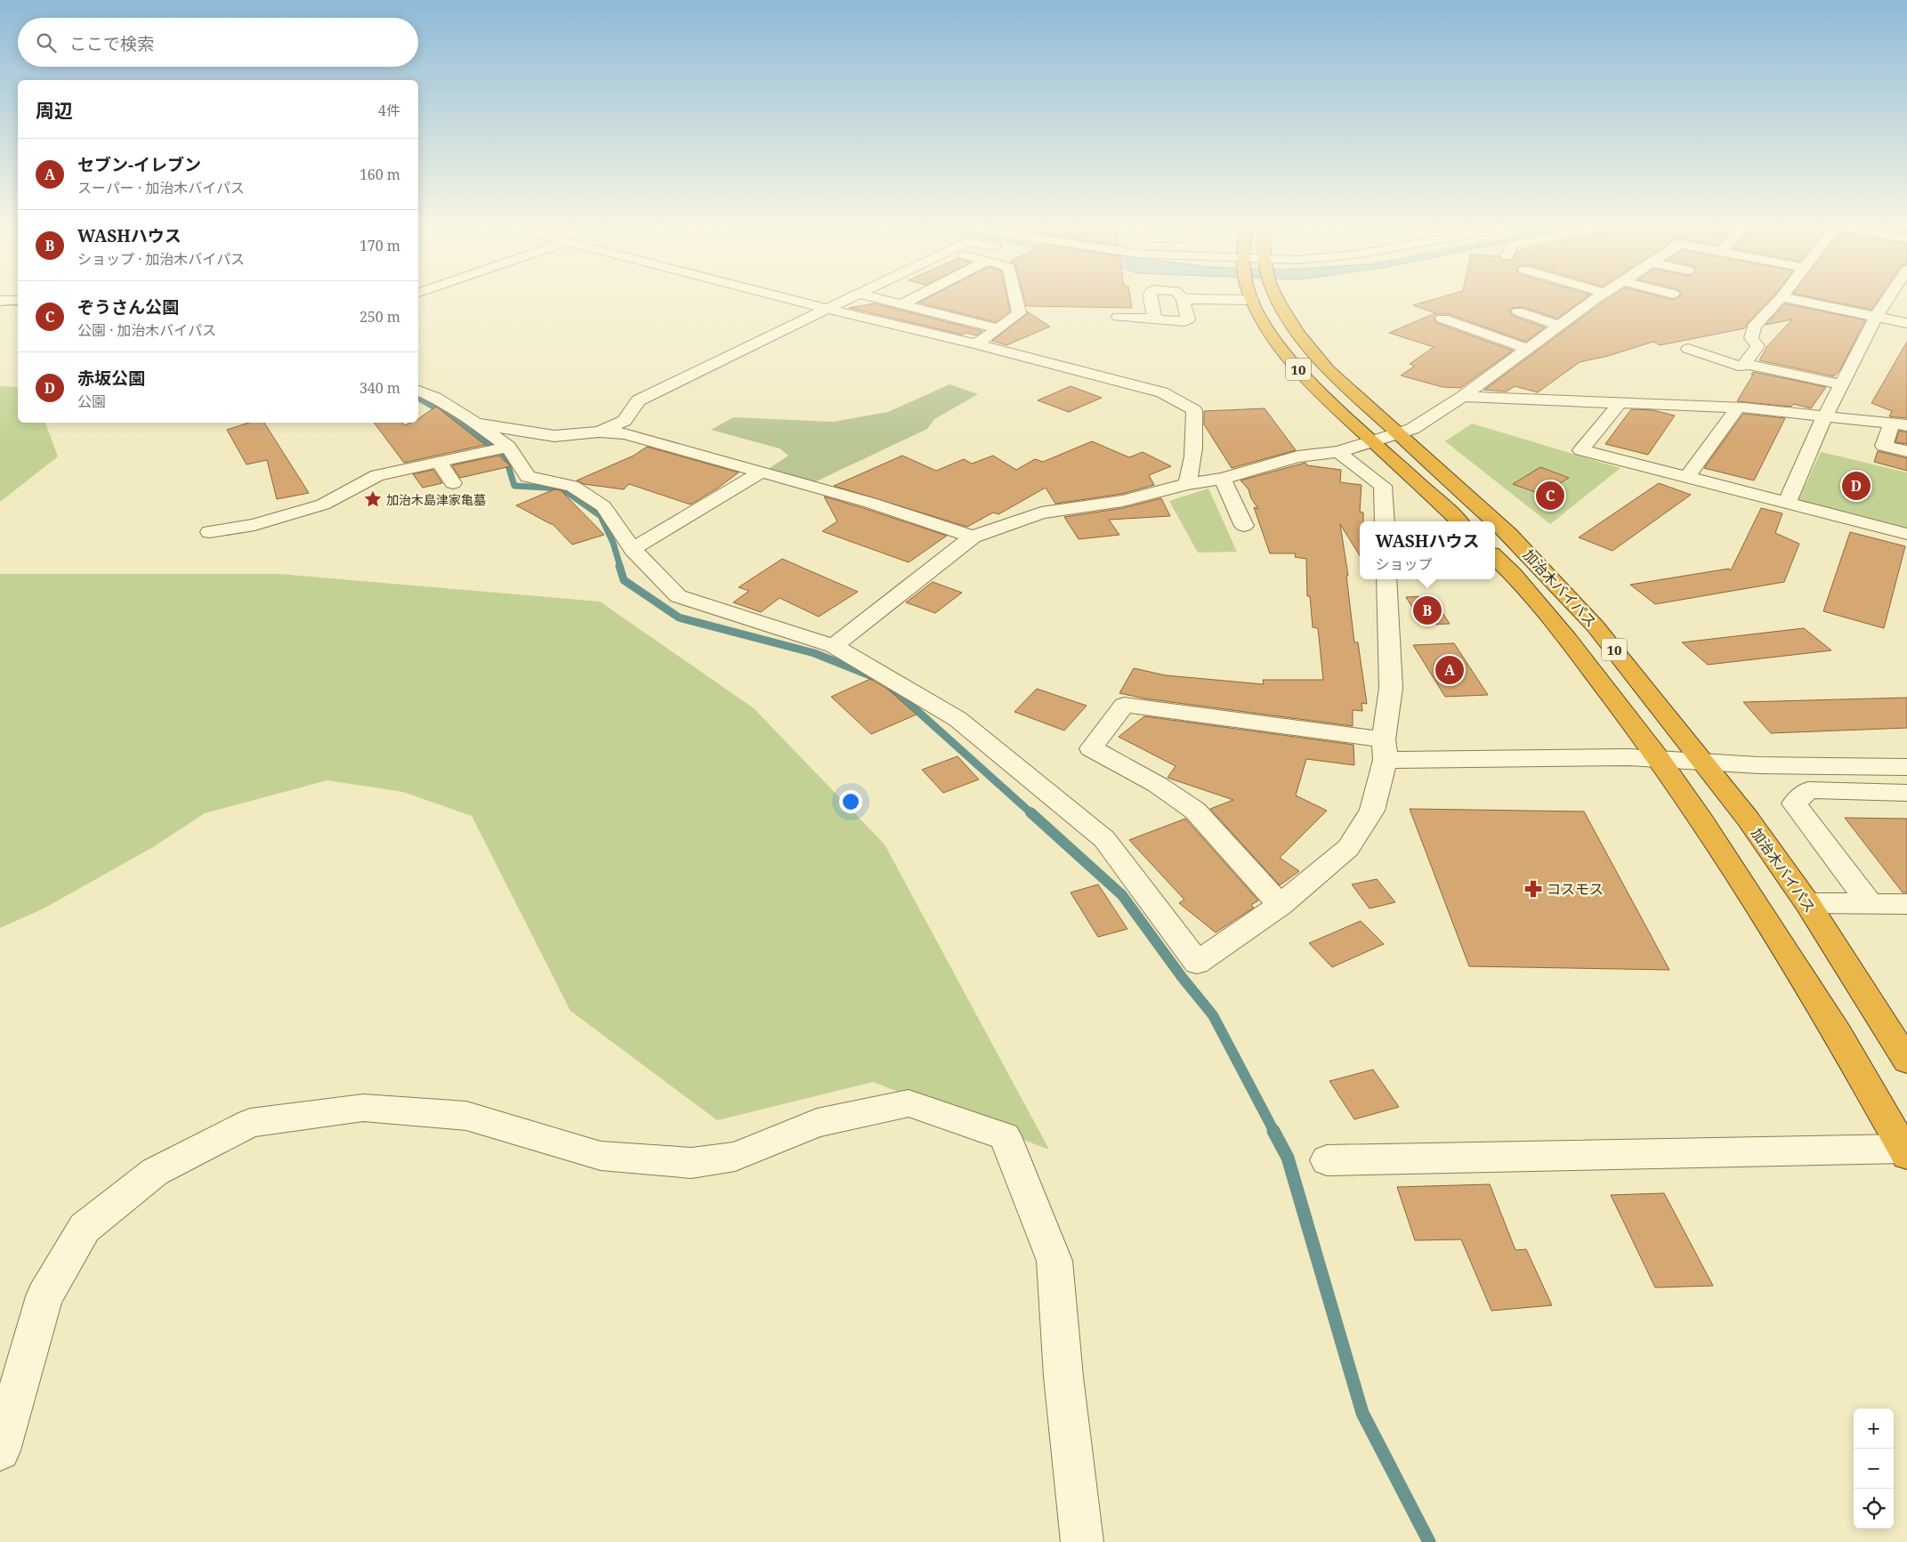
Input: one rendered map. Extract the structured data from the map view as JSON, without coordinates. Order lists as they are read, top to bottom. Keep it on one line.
{"streets":{"highway":["10","加治木バイパス"]},"places":{"place":["加治木島津家亀墓"],"pharmacy":["コスモス"]},"page":{"search":"ここで検索","heading":["周辺","4件"],"list":[{"mark":"A","name":"セブン-イレブン","note":"スーパー · 加治木バイパス","value":"160 m"},{"mark":"B","name":"WASHハウス","note":"ショップ · 加治木バイパス","value":"170 m"},{"mark":"C","name":"ぞうさん公園","note":"公園 · 加治木バイパス","value":"250 m"},{"mark":"D","name":"赤坂公園","note":"公園","value":"340 m"}],"pins":["D","C","B","A"],"popup":["WASHハウス","ショップ"],"map_buttons":["+","−"]}}
